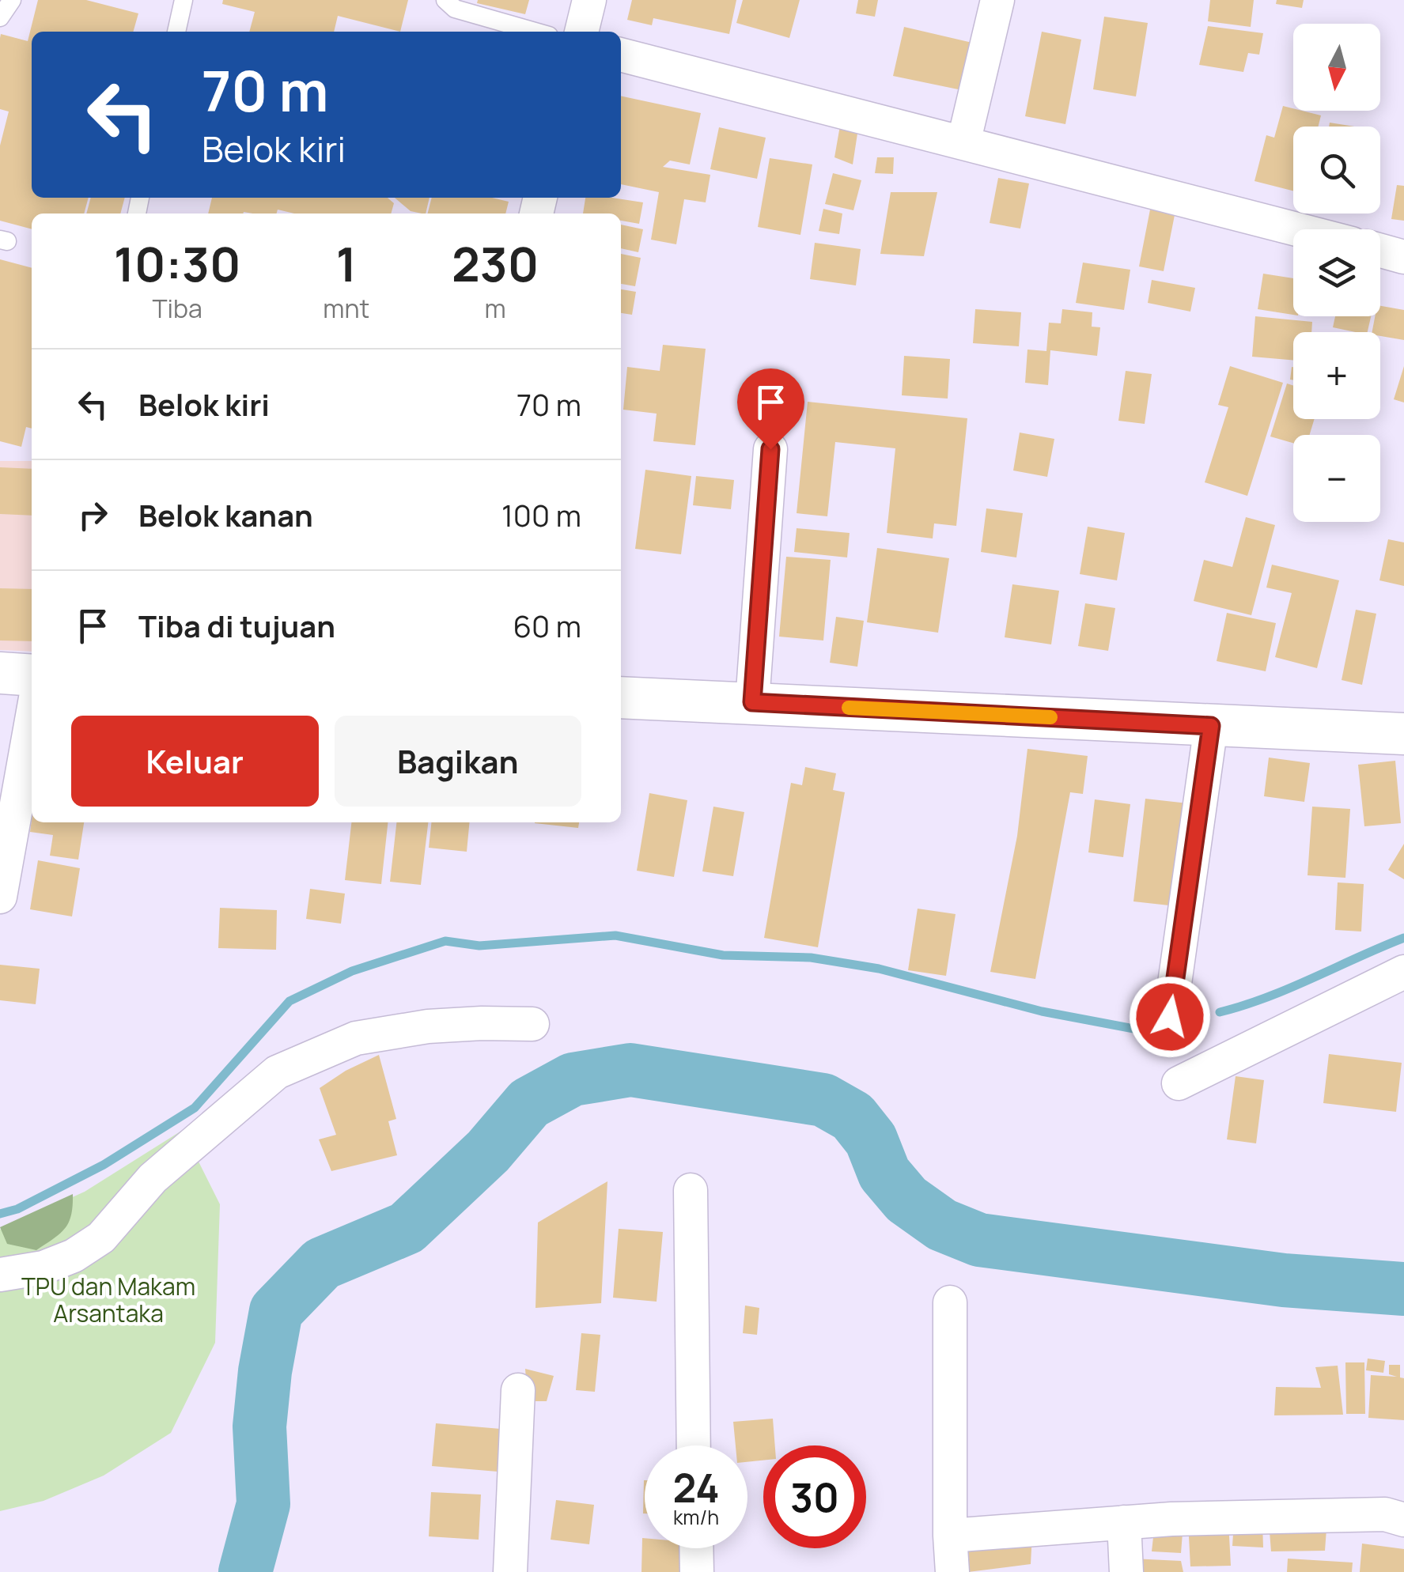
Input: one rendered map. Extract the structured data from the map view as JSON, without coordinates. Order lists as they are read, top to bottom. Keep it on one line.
{"parks":["TPU dan Makam Arsantaka"],"north":"bottom","page":{"map_buttons":["+","−"],"turn":["70 m","Belok kiri"],"eta":["10:30","Tiba","1","mnt","230","m"],"list":[{"name":"Belok kiri","value":"70 m"},{"name":"Belok kanan","value":"100 m"},{"name":"Tiba di tujuan","value":"60 m"}],"buttons":["Keluar","Bagikan"],"speed":"24 km/h","limit":"30"}}
